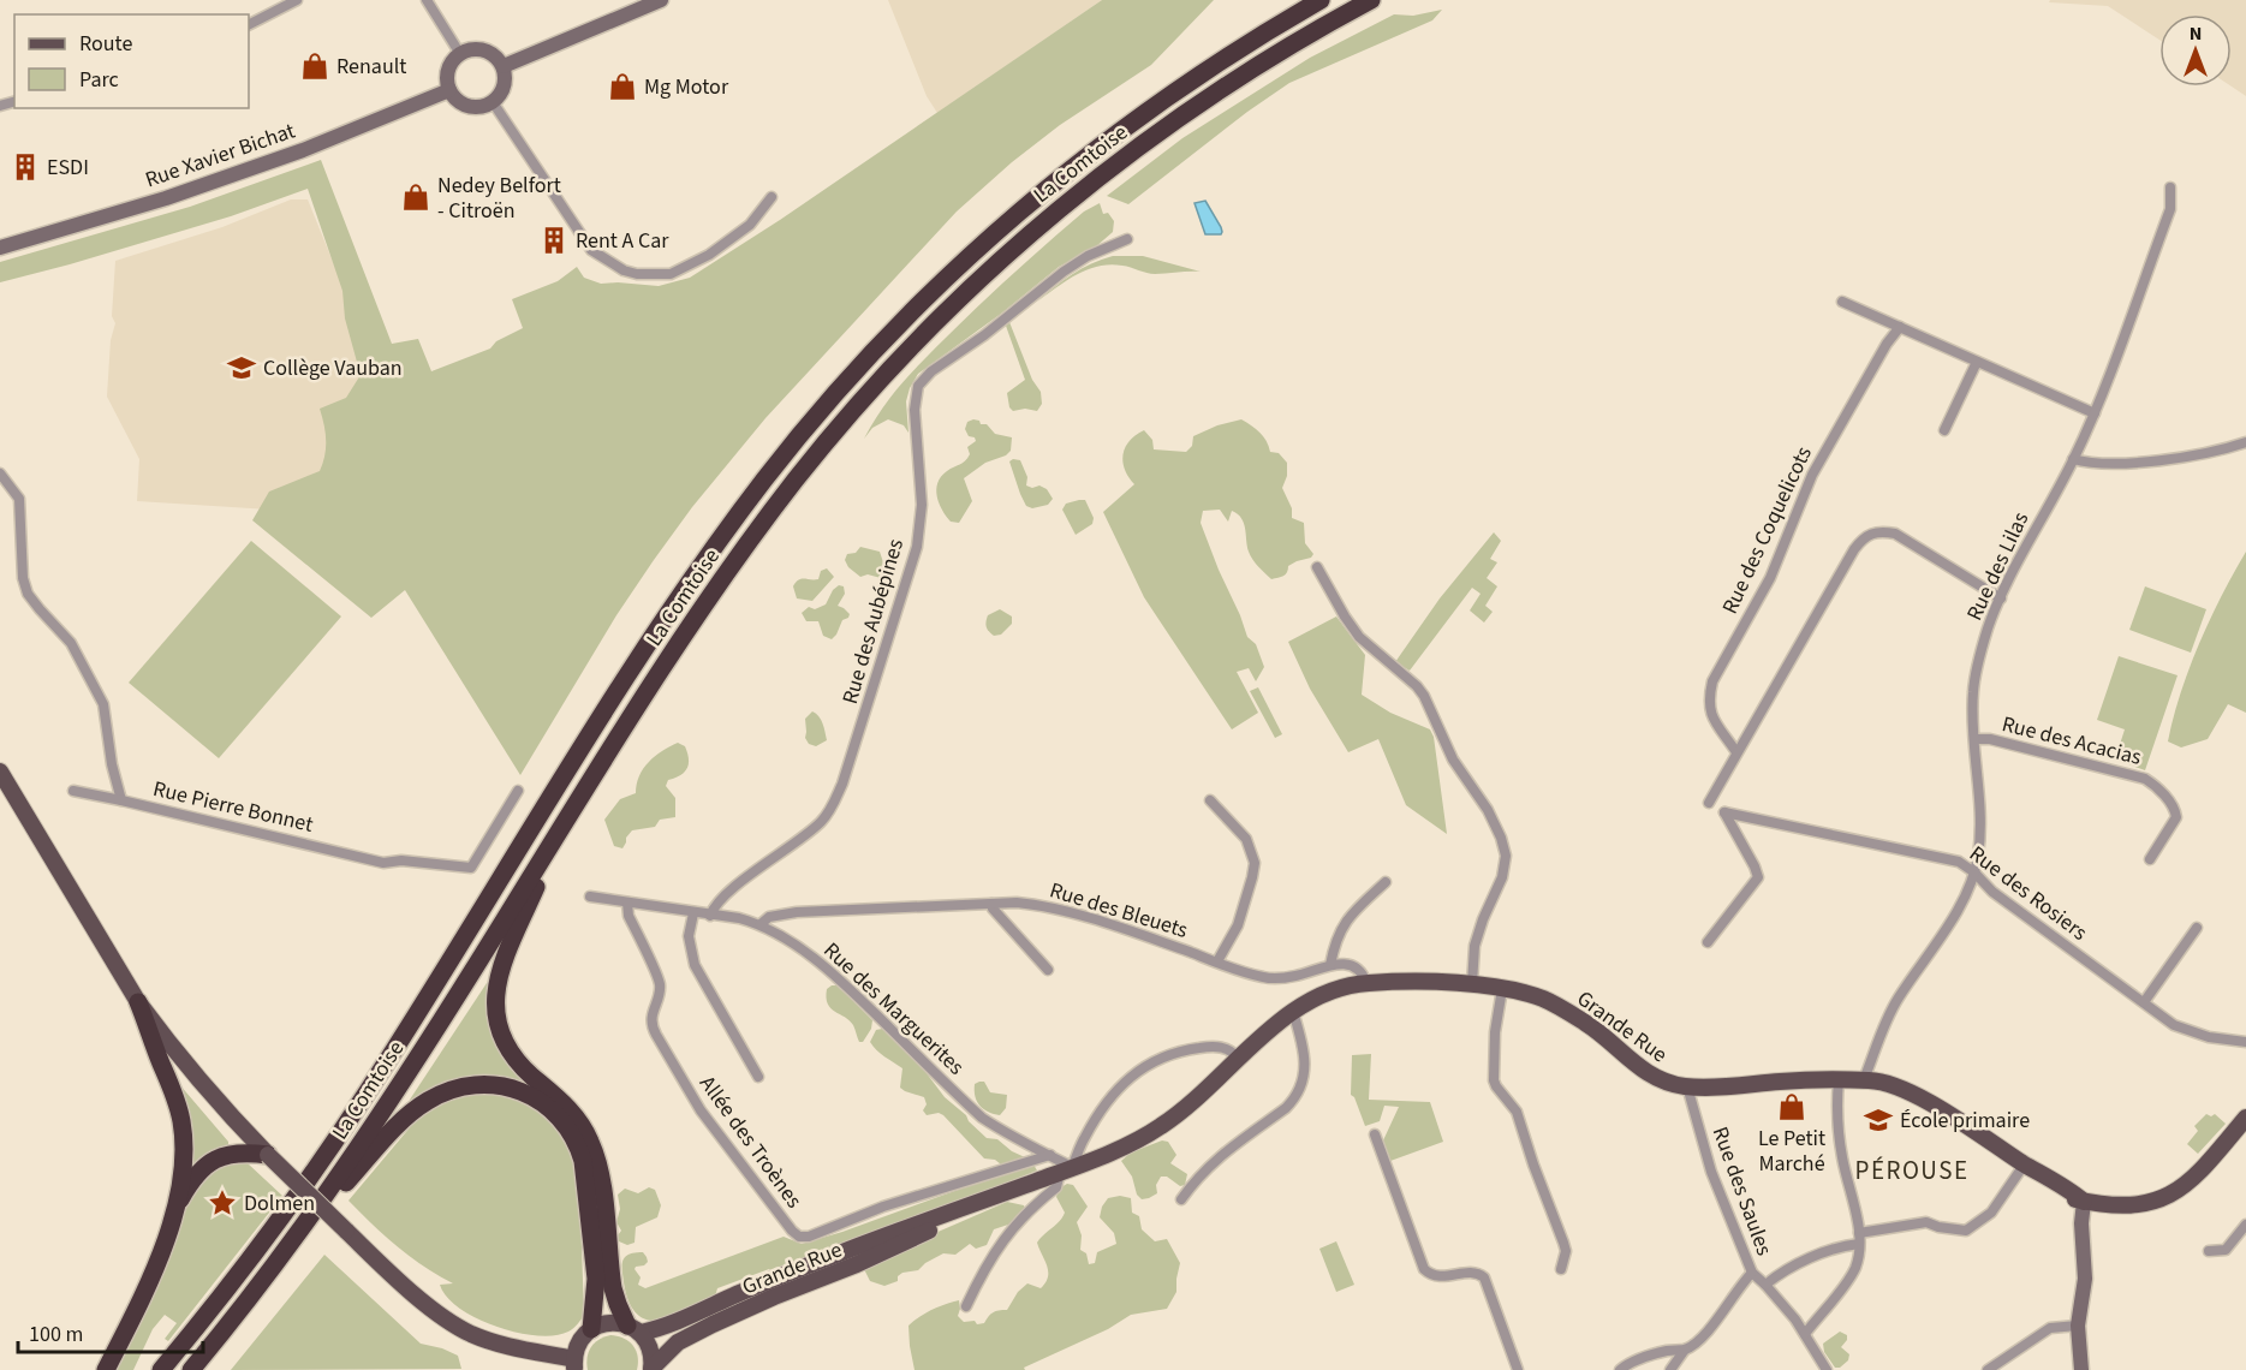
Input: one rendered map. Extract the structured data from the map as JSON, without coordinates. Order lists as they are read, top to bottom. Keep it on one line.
{"streets":{"highway":["La Comtoise"],"main road":["Rue Xavier Bichat","Grande Rue"],"street":["Rue des Coquelicots","Rue des Lilas","Rue des Aubépines","Rue des Acacias","Rue Pierre Bonnet","Rue des Rosiers","Rue des Bleuets","Rue des Marguerites","Allée des Troènes","Rue des Saules"]},"crossings":[["Rue des Lilas","Rue des Acacias"],["Rue des Lilas","Rue des Rosiers"],["Rue des Lilas","Grande Rue"],["Rue des Aubépines","Rue des Marguerites"],["Rue des Bleuets","Rue des Marguerites"],["Rue des Marguerites","Grande Rue"],["Rue des Marguerites","Allée des Troènes"],["Grande Rue","Rue des Saules"]],"districts":["PÉROUSE"],"places":{"shop":["Renault","Mg Motor","Nedey Belfort - Citroën","Le Petit Marché"],"building":["ESDI","Rent A Car"],"school or university":["Collège Vauban","École primaire"],"place":["Dolmen"]},"legend":["Route","Parc"],"scale_bar":"100 m","north":"top"}
